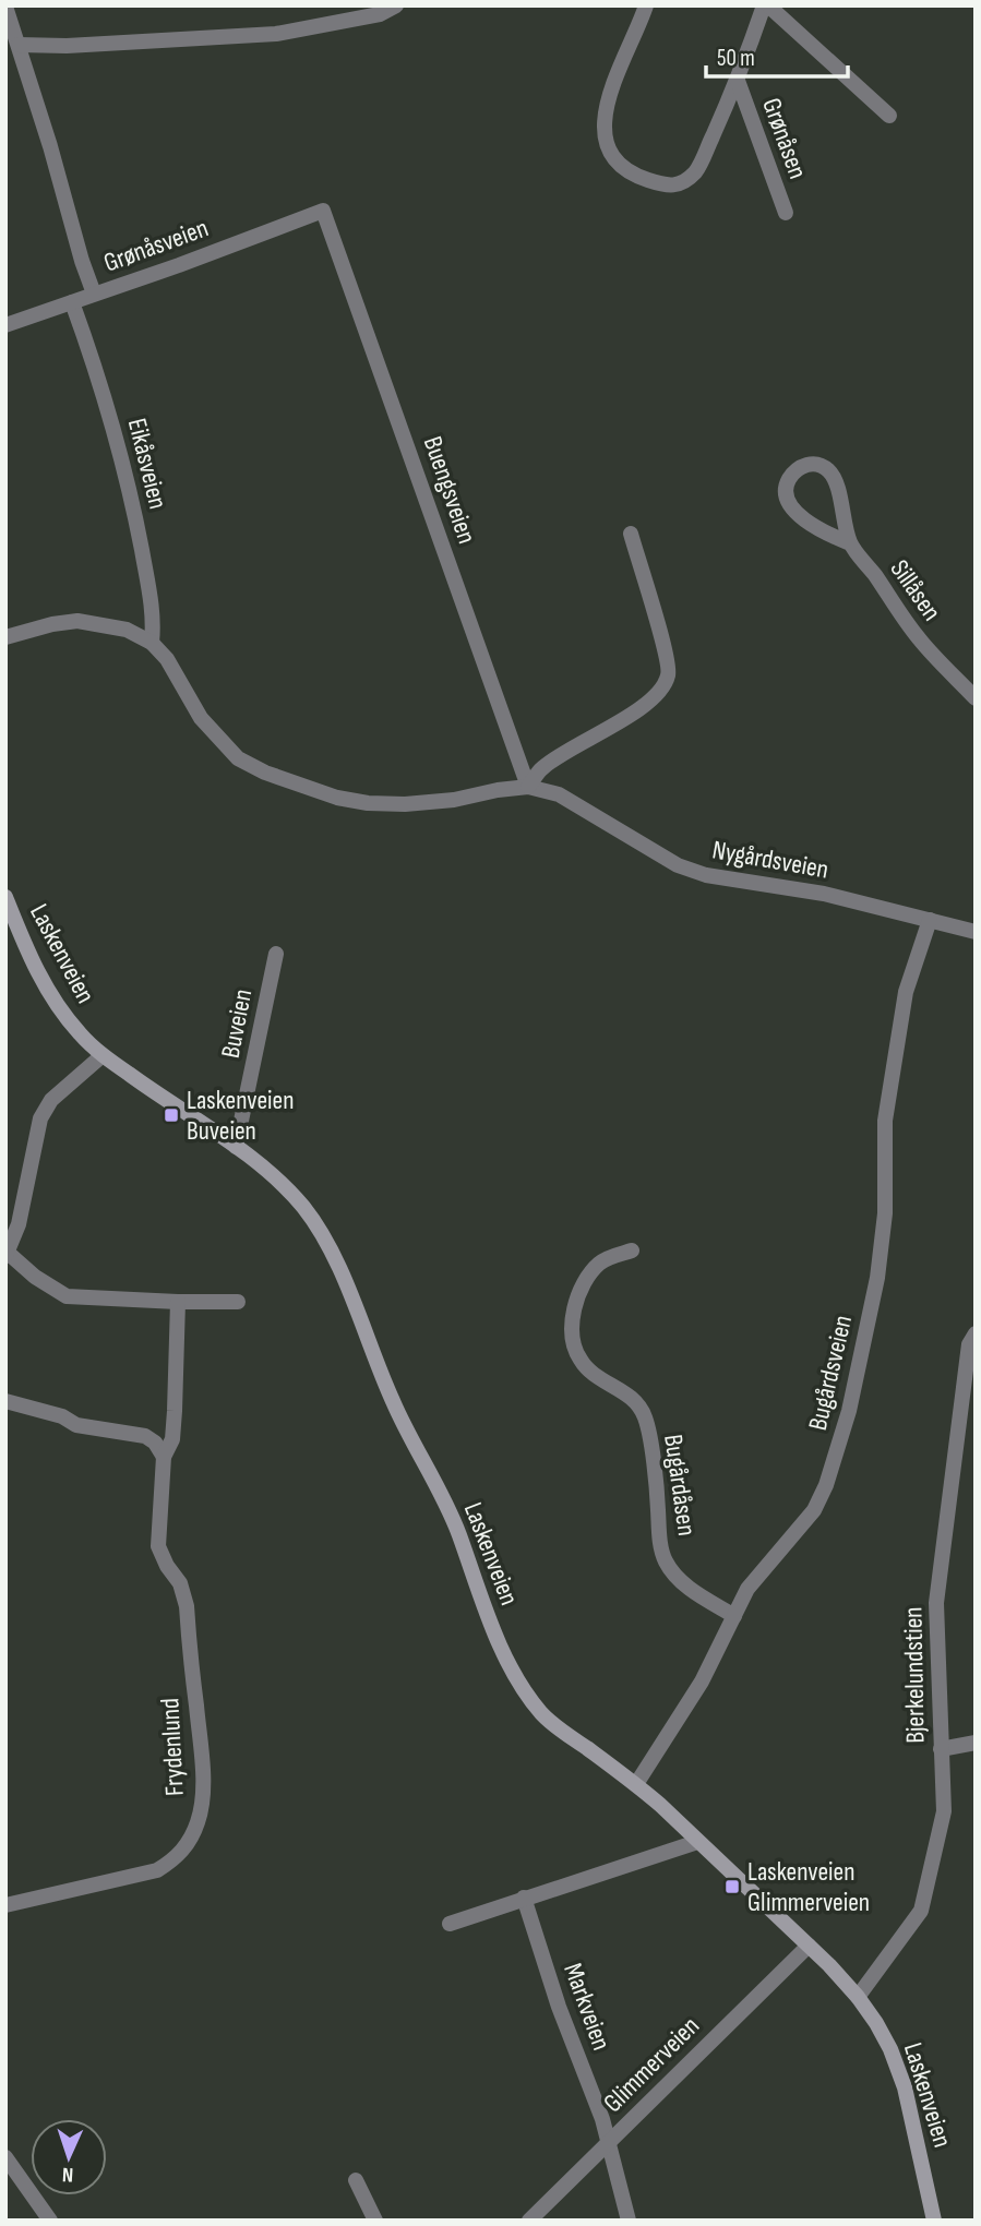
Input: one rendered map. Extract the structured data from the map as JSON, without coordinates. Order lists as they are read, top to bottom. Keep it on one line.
{"streets":{"street":["Grønåsen","Grønåsveien","Eikåsveien","Buengsveien","Sillåsen","Nygårdsveien","Laskenveien","Buveien","Bugårdsveien","Bugårdåsen","Bjerkelundstien","Frydenlund","Markveien","Glimmerveien"]},"crossings":[["Grønåsveien","Eikåsveien"],["Grønåsveien","Buengsveien"],["Eikåsveien","Nygårdsveien"],["Buengsveien","Nygårdsveien"],["Nygårdsveien","Bugårdsveien"],["Laskenveien","Buveien"],["Laskenveien","Bugårdsveien"],["Laskenveien","Bjerkelundstien"],["Laskenveien","Glimmerveien"],["Bugårdsveien","Bugårdåsen"],["Markveien","Glimmerveien"]],"places":{"transit":["Laskenveien Buveien","Laskenveien Glimmerveien"]},"scale_bar":"50 m","north":"bottom"}
